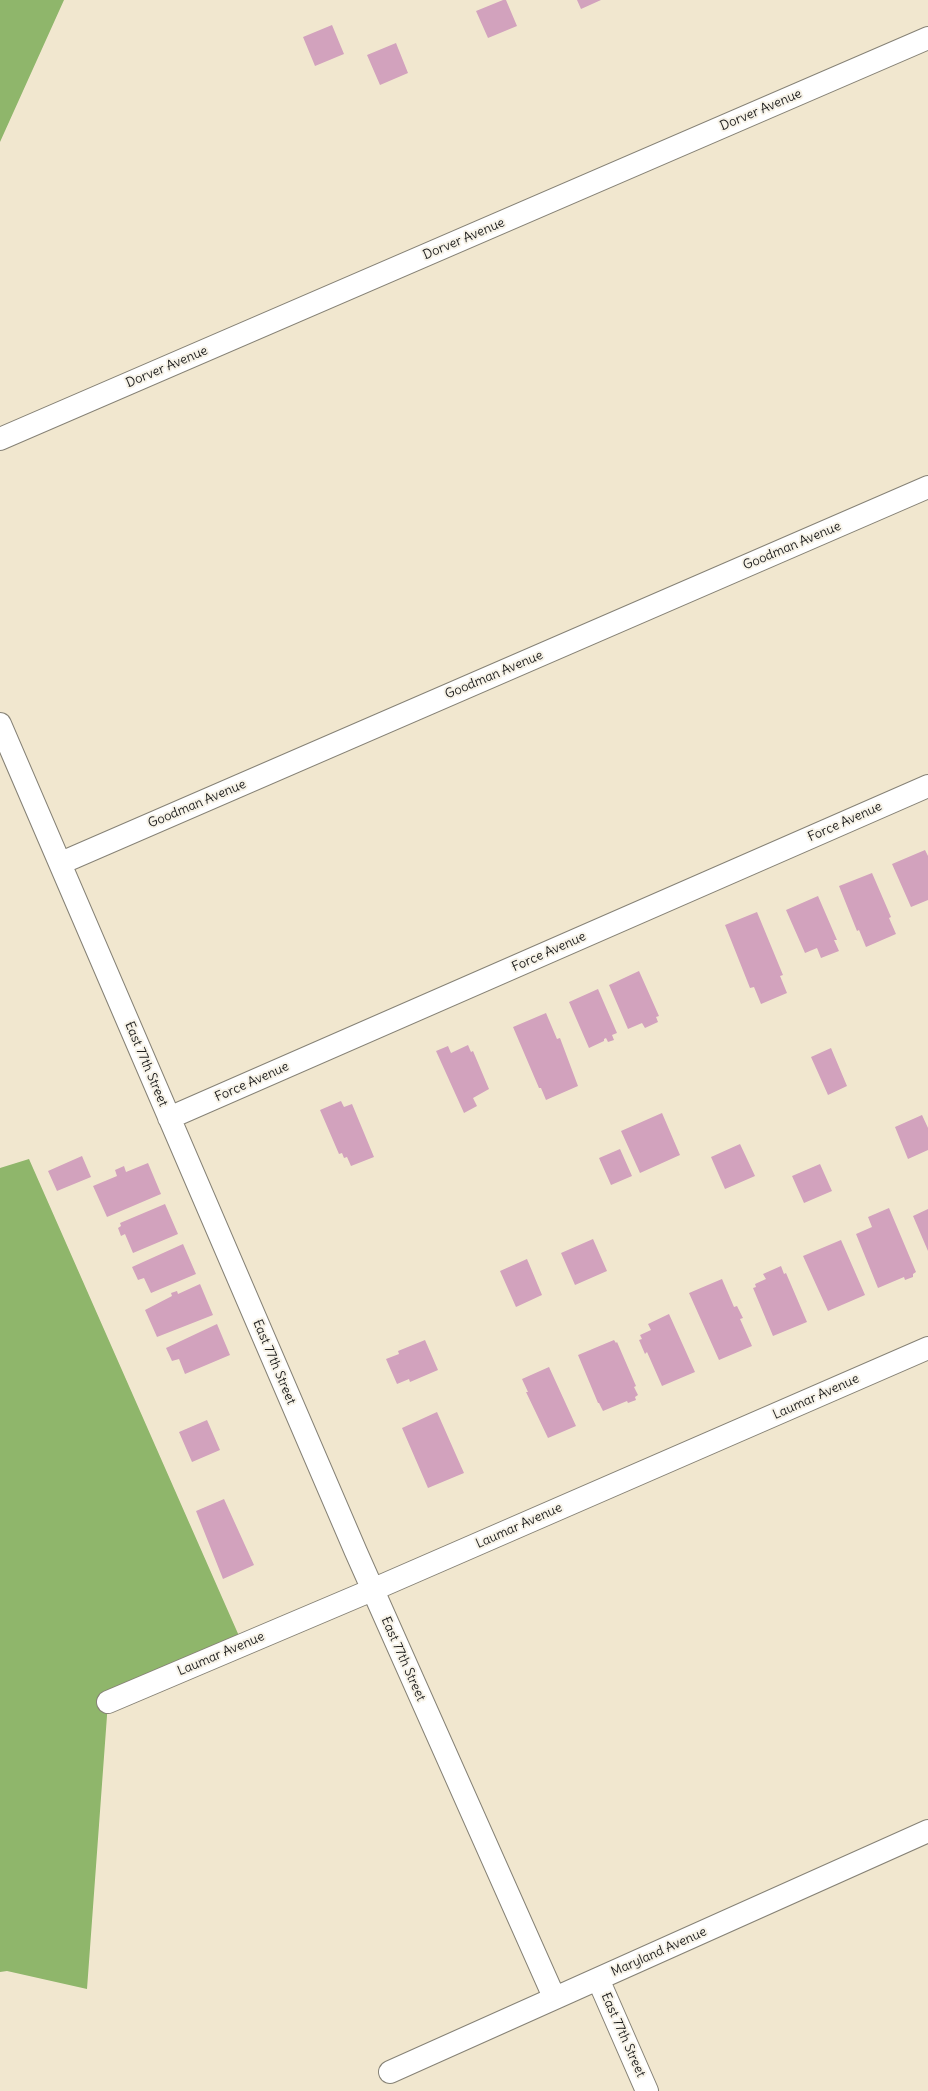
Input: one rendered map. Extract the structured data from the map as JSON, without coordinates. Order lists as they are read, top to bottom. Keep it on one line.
{"streets":{"street":["Dorver Avenue","Goodman Avenue","Force Avenue","East 77th Street","Laumar Avenue","Maryland Avenue"]},"crossings":[["Goodman Avenue","East 77th Street"],["Force Avenue","East 77th Street"],["East 77th Street","Laumar Avenue"],["East 77th Street","Maryland Avenue"]]}
